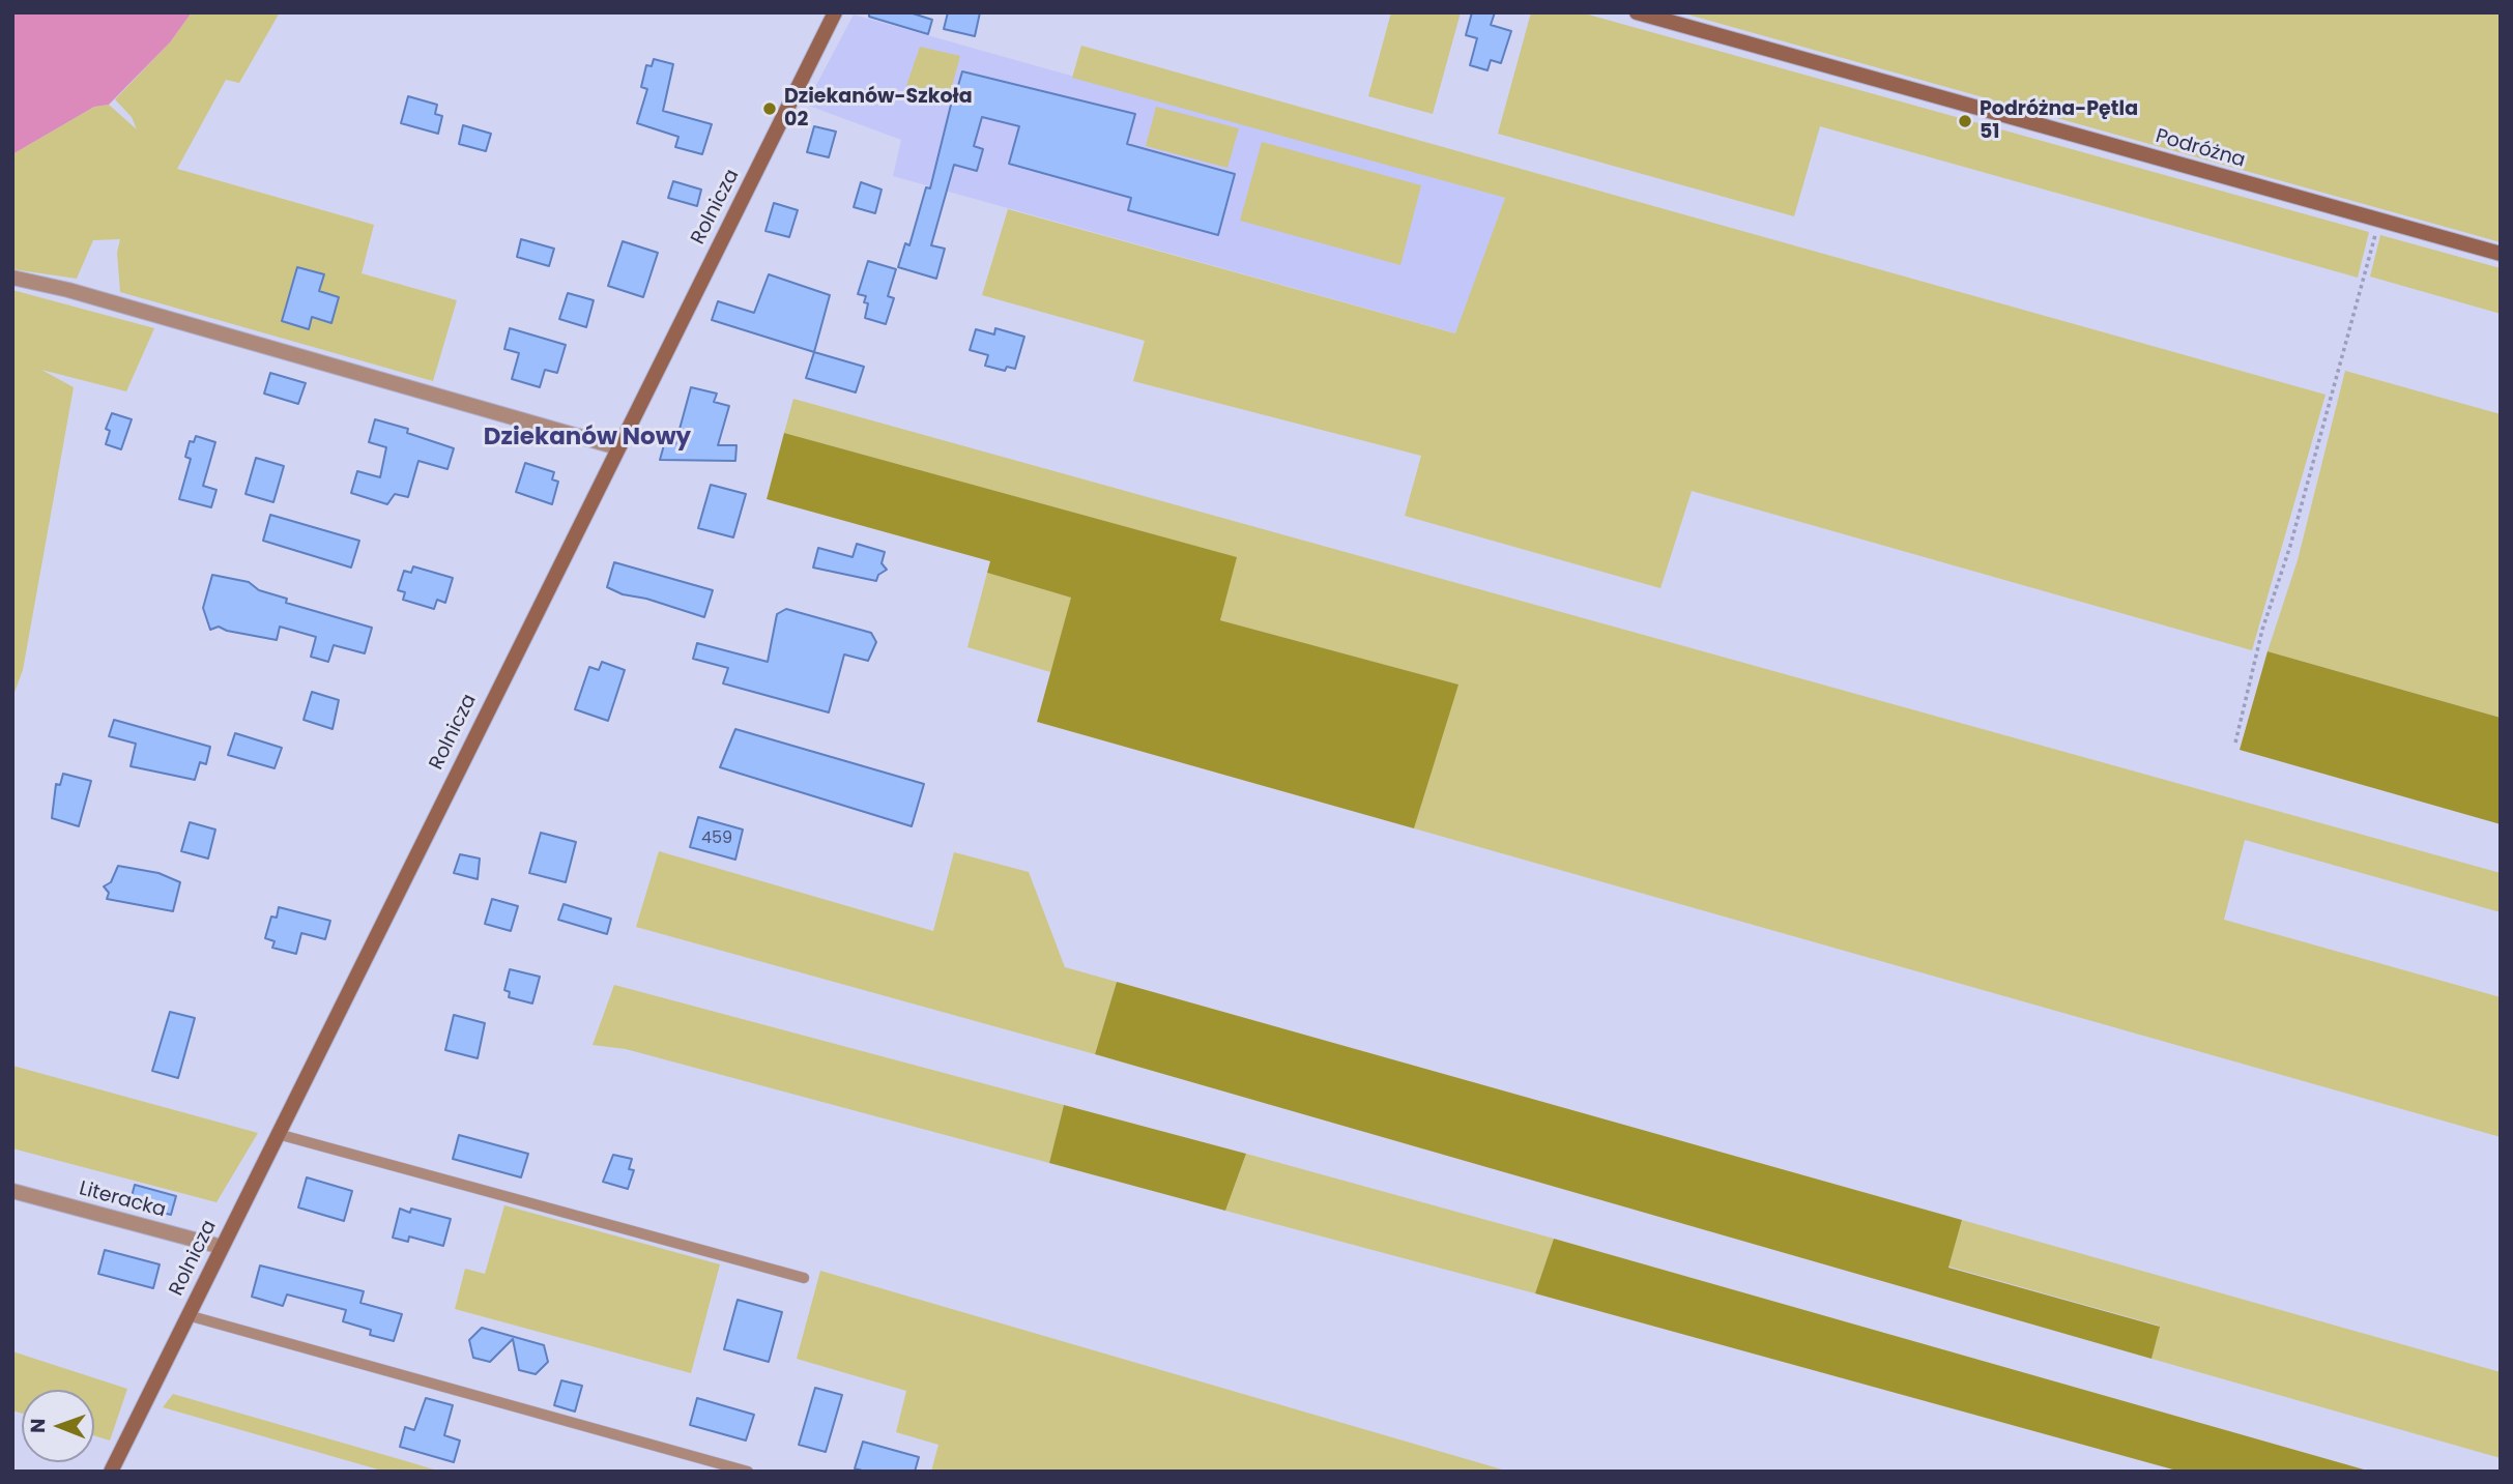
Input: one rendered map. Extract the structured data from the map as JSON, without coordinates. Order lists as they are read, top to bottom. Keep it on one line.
{"streets":{"street":["Podróżna","Rolnicza","Literacka"]},"crossings":[["Rolnicza","Literacka"]],"districts":["Dziekanów Nowy"],"places":["Dziekanów-Szkoła 02","Podróżna-Pętla 51"],"house_numbers":["459"],"north":"left"}
